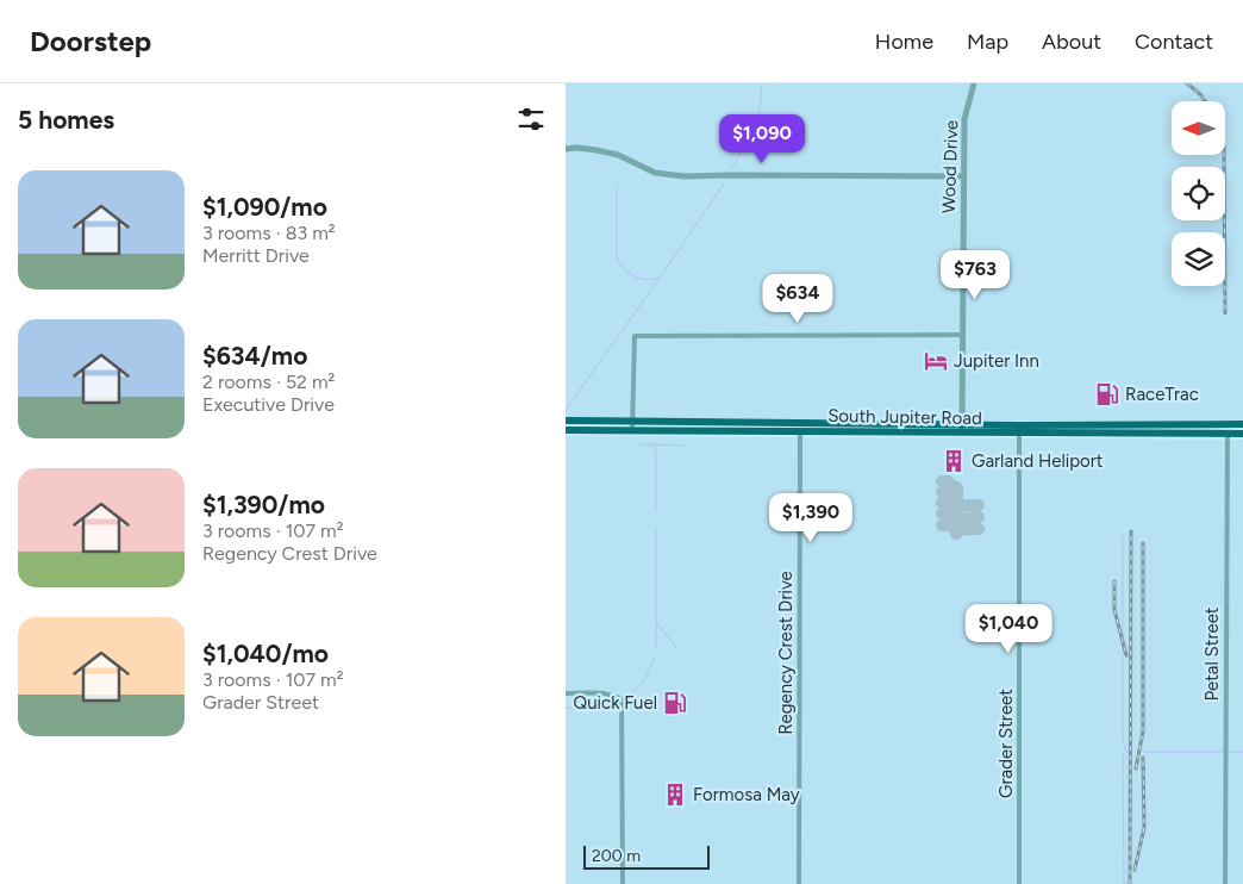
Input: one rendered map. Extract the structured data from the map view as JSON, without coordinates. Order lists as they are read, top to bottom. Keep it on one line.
{"streets":{"main road":["South Jupiter Road"],"street":["Wood Drive","Regency Crest Drive","Petal Street","Grader Street"]},"crossings":[["Wood Drive","South Jupiter Road"],["South Jupiter Road","Regency Crest Drive"],["South Jupiter Road","Petal Street"],["South Jupiter Road","Grader Street"]],"places":{"hotel":["Jupiter Inn"],"fuel station":["RaceTrac","Quick Fuel"],"building":["Garland Heliport","Formosa May"]},"scale_bar":"200 m","north":"left","page":{"header":"Doorstep","nav":["Home","Map","About","Contact"],"heading":"5 homes","price":["$1,090","$763","$634","$1,390","$1,040"],"list":[{"name":"$1,090/mo","note":"3 rooms · 83 m² · Merritt Drive"},{"name":"$634/mo","note":"2 rooms · 52 m² · Executive Drive"},{"name":"$1,390/mo","note":"3 rooms · 107 m² · Regency Crest Drive"},{"name":"$1,040/mo","note":"3 rooms · 107 m² · Grader Street"}],"scale":"200 m"}}
